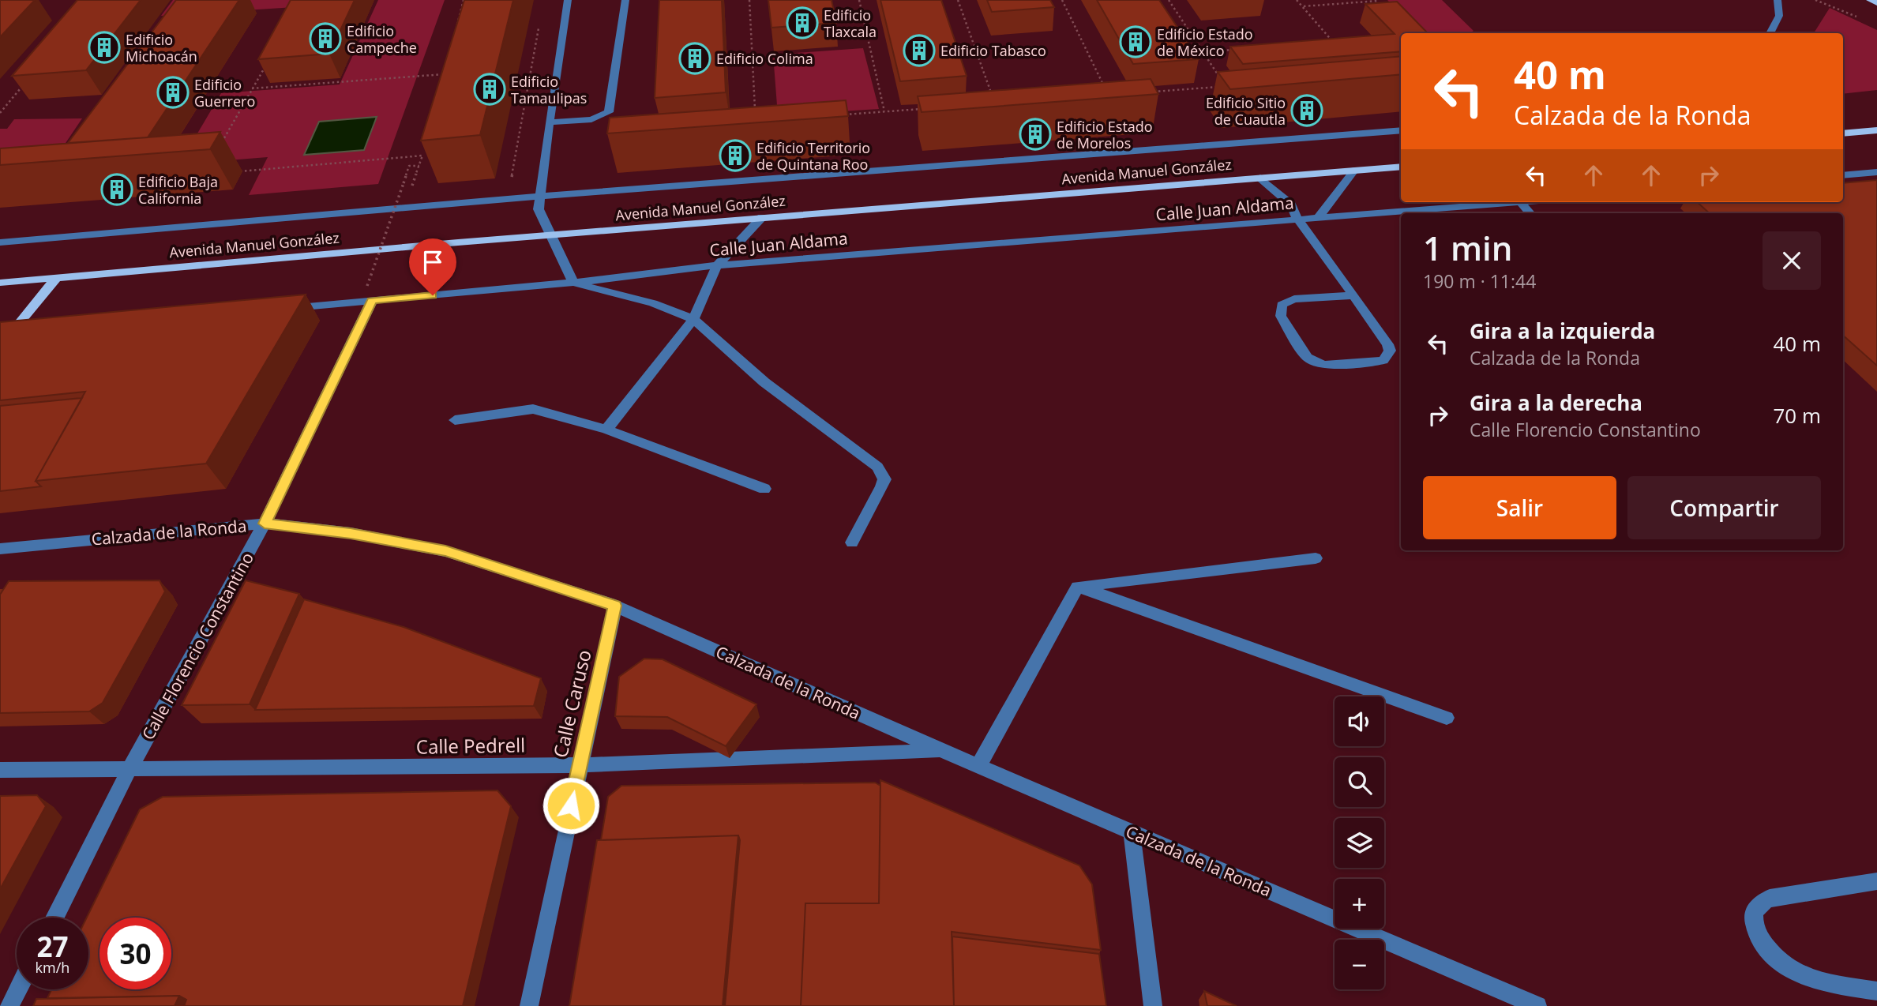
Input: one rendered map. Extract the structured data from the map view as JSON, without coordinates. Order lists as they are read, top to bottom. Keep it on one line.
{"streets":{"main road":["Avenida Manuel González"],"street":["Calle Juan Aldama","Calzada de la Ronda","Calle Florencio Constantino","Calle Caruso","Calle Pedrell"]},"crossings":[["Calle Juan Aldama","Calle Florencio Constantino"],["Calzada de la Ronda","Calle Florencio Constantino"],["Calzada de la Ronda","Calle Caruso"],["Calzada de la Ronda","Calle Pedrell"],["Calle Florencio Constantino","Calle Pedrell"],["Calle Caruso","Calle Pedrell"]],"places":{"building":["Edificio Tlaxcala","Edificio Campeche","Edificio Estado de México","Edificio Michoacán","Edificio Tabasco","Edificio Colima","Edificio Tamaulipas","Edificio Guerrero","Edificio Sitio de Cuautla","Edificio Estado de Morelos","Edificio Territorio de Quintana Roo","Edificio Baja California"]},"page":{"turn":["40 m","Calzada de la Ronda"],"heading":["1 min","190 m · 11:44"],"list":[{"name":"Gira a la izquierda","note":"Calzada de la Ronda","value":"40 m"},{"name":"Gira a la derecha","note":"Calle Florencio Constantino","value":"70 m"}],"buttons":["Salir","Compartir"],"map_buttons":["+","−"],"speed":"27 km/h","limit":"30"}}
